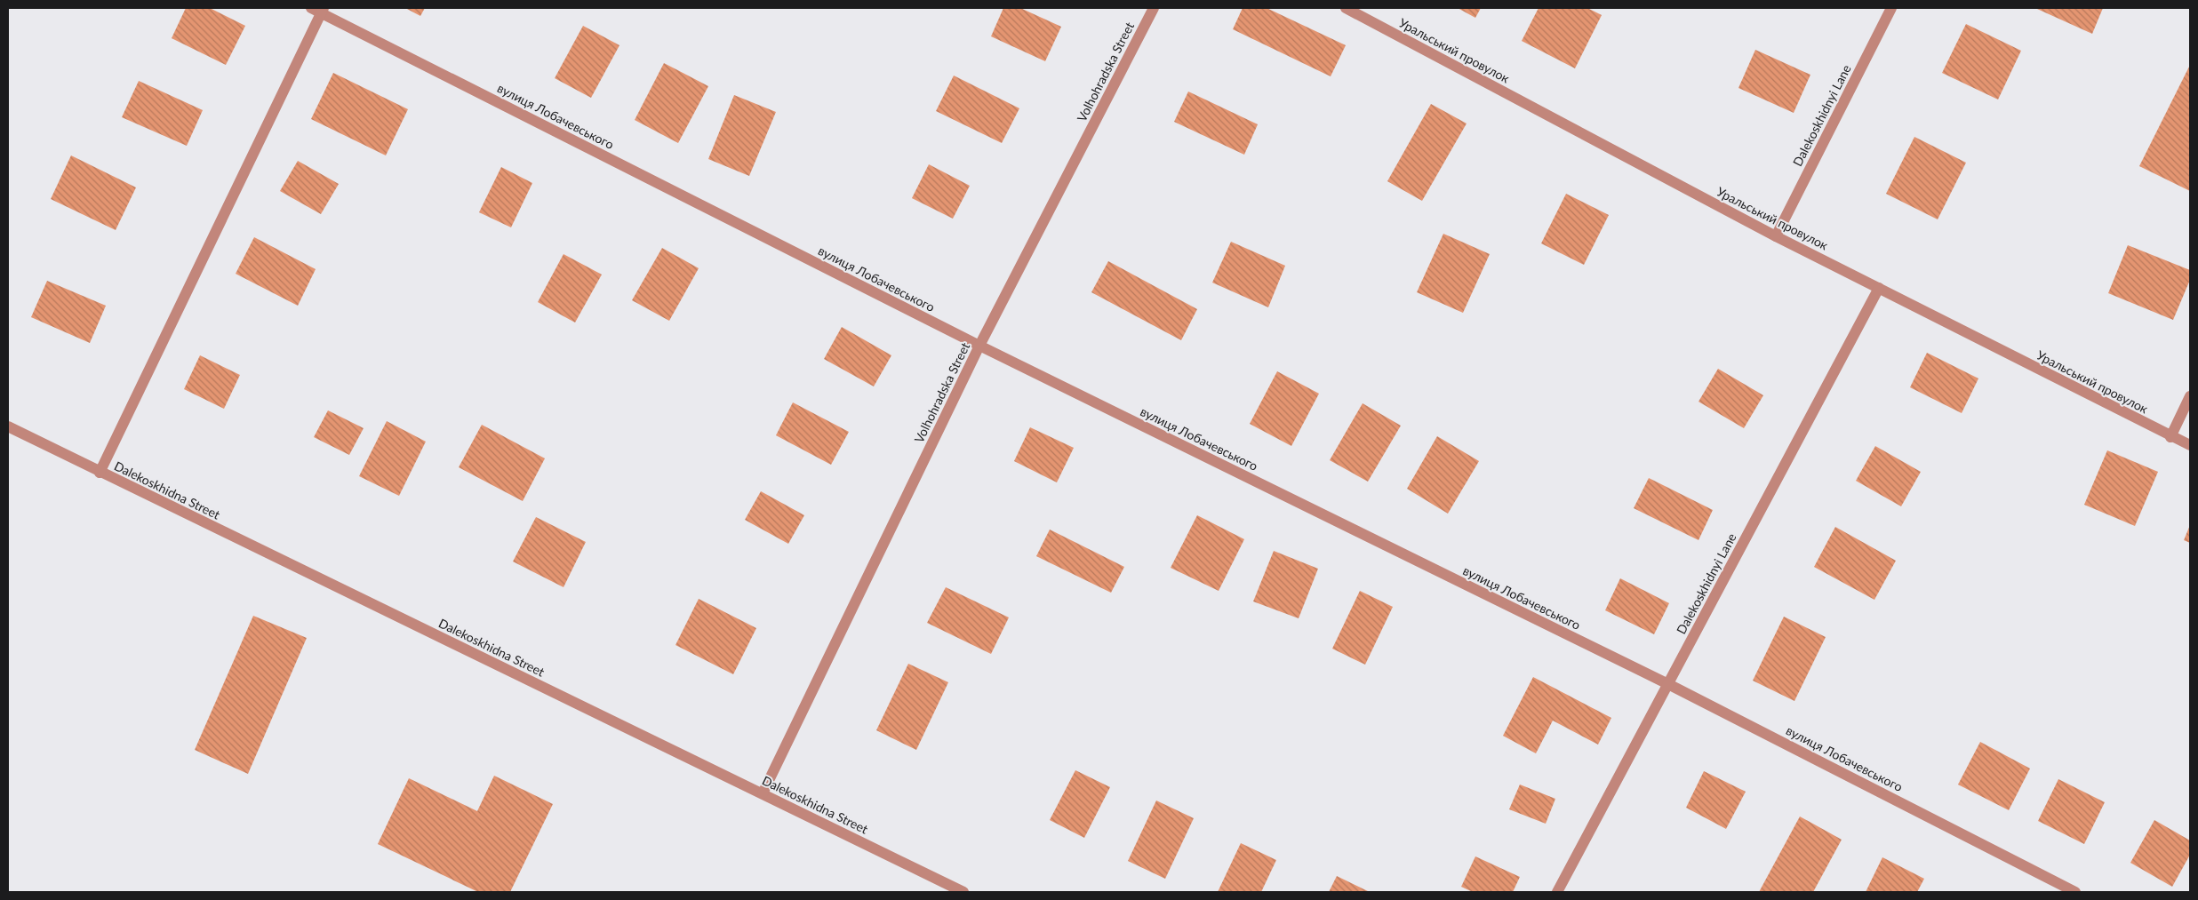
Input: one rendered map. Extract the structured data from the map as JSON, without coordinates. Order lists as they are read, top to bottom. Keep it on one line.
{"streets":{"street":["Уральський провулок","Volhohradska Street","Dalekoskhidnyi Lane","вулиця Лобачевського","Dalekoskhidna Street"]},"crossings":[["Уральський провулок","Dalekoskhidnyi Lane"],["Volhohradska Street","вулиця Лобачевського"],["Volhohradska Street","Dalekoskhidna Street"],["Dalekoskhidnyi Lane","вулиця Лобачевського"]]}
